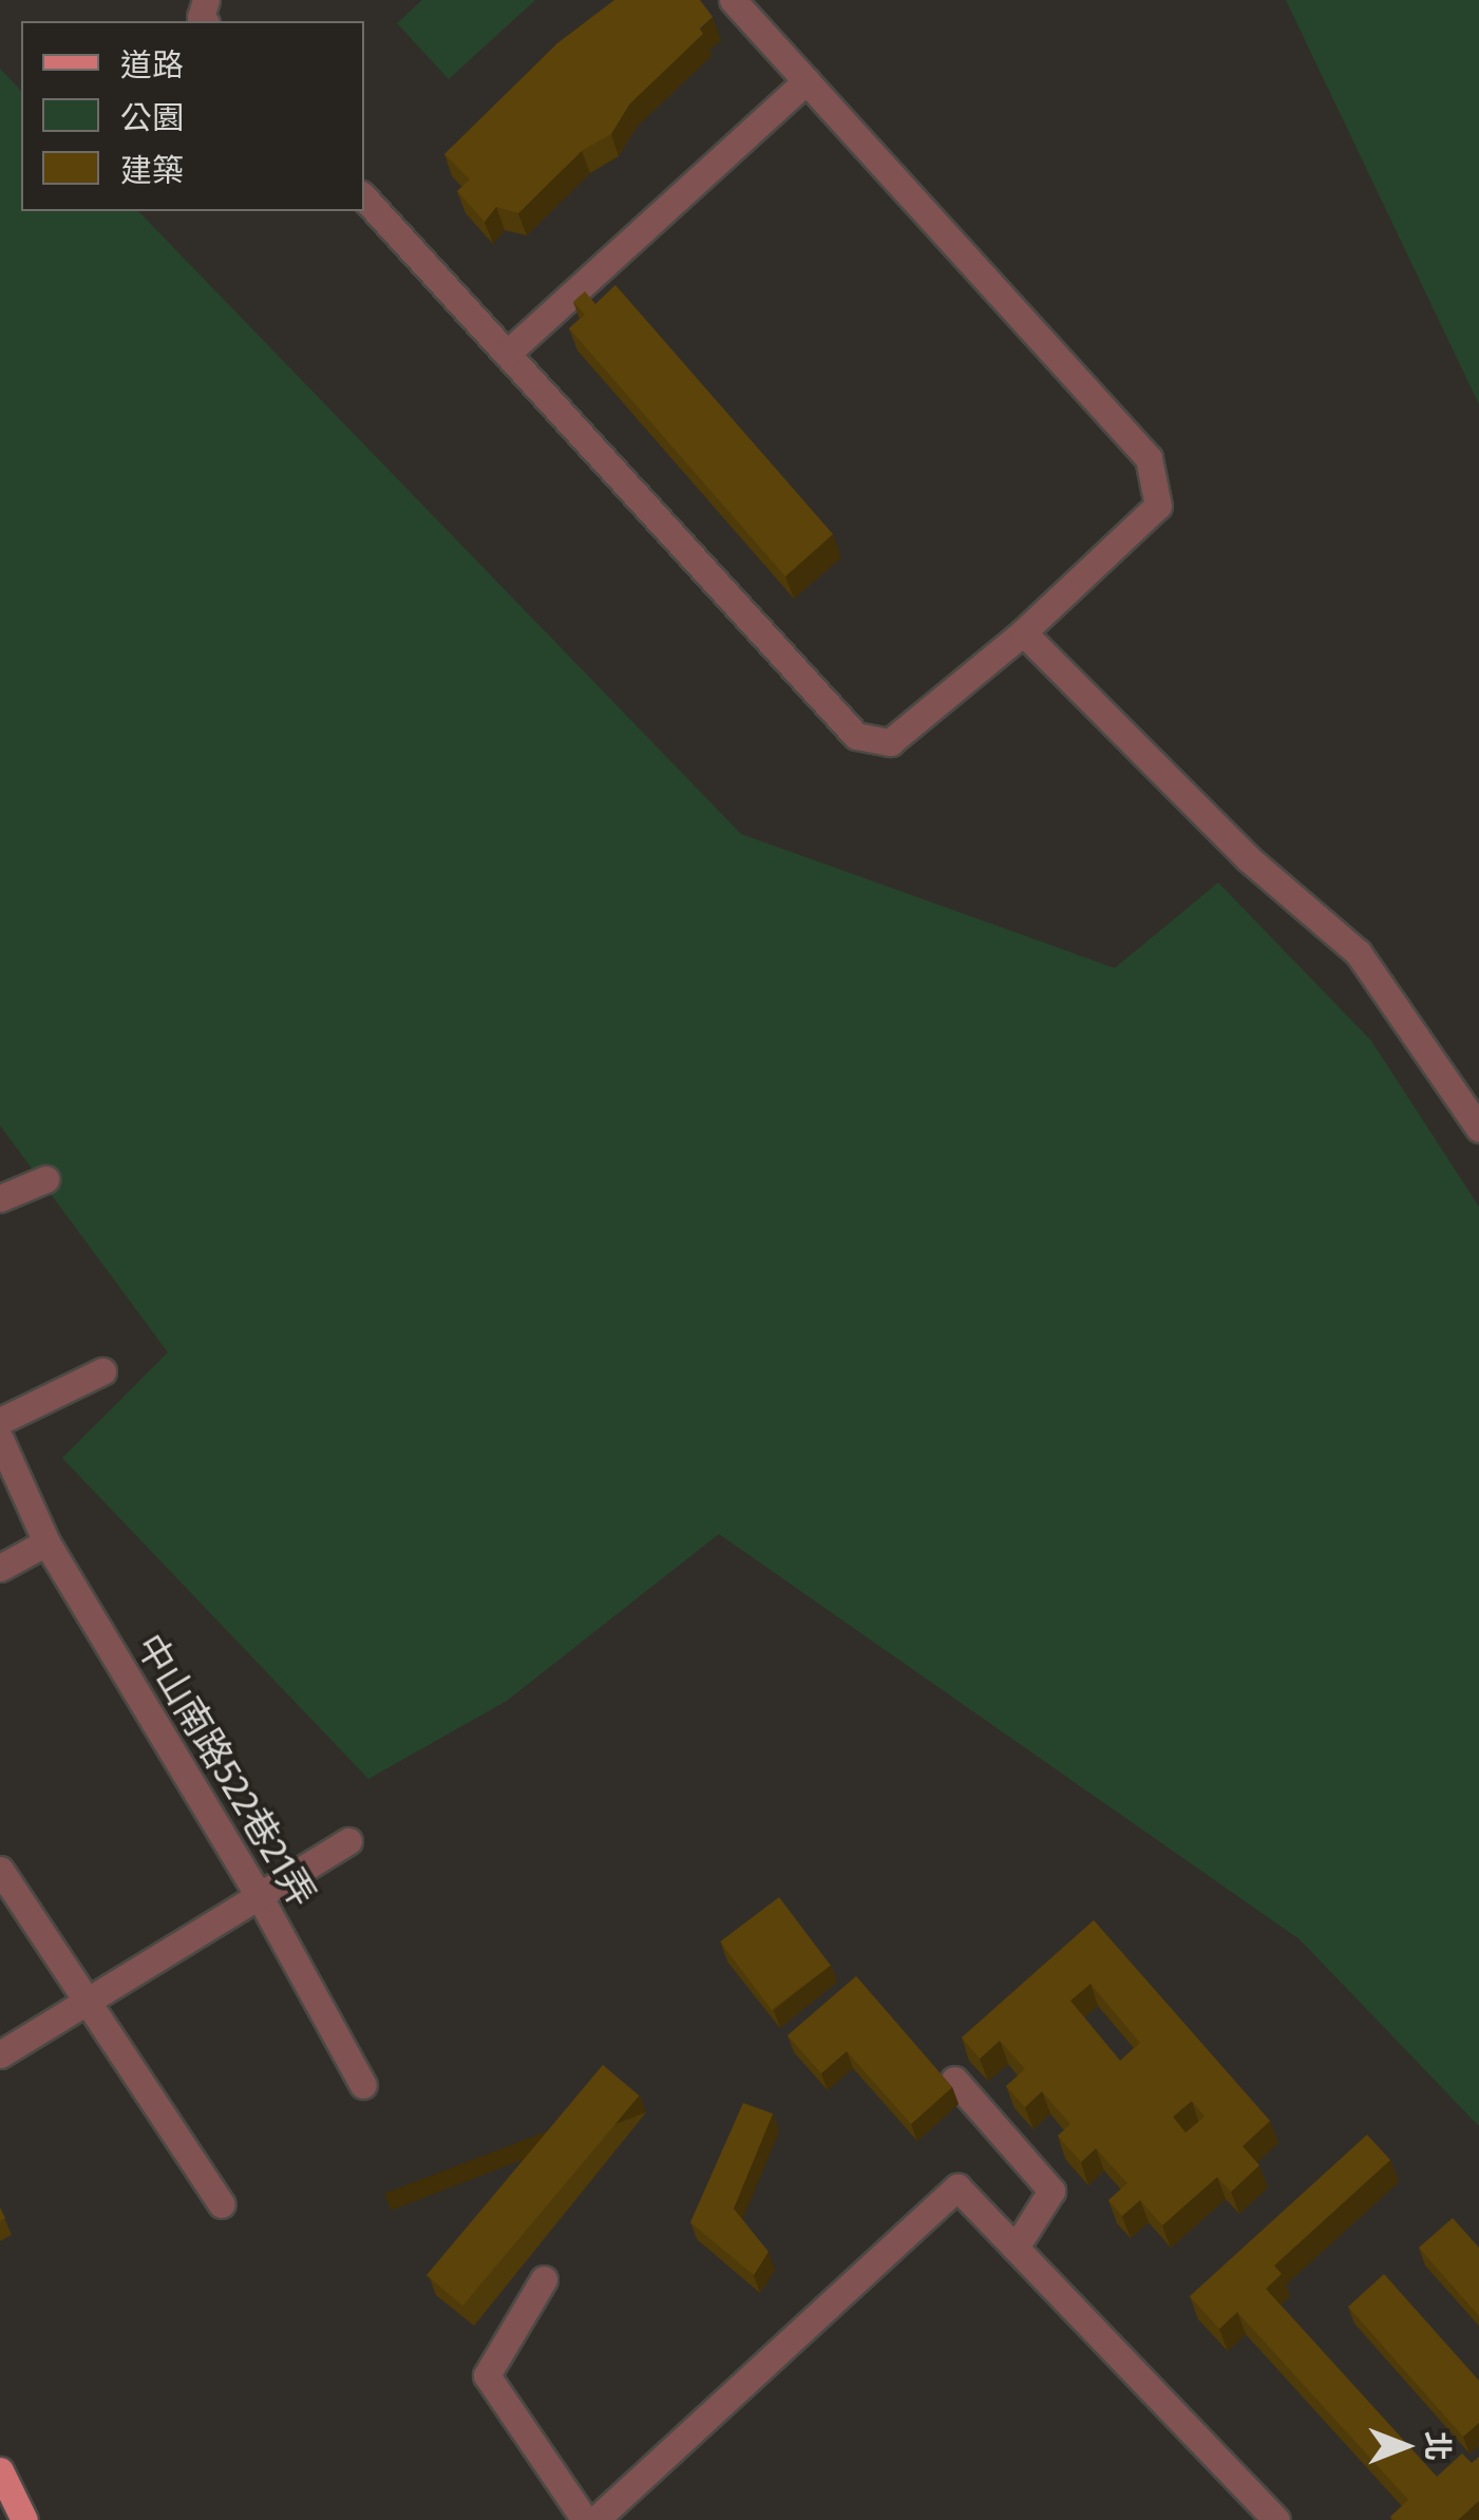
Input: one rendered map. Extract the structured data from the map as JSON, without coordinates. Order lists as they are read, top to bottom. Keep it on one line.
{"streets":{"street":["中山南路522巷21弄"]},"legend":["道路","公園","建築"],"north":"right"}
